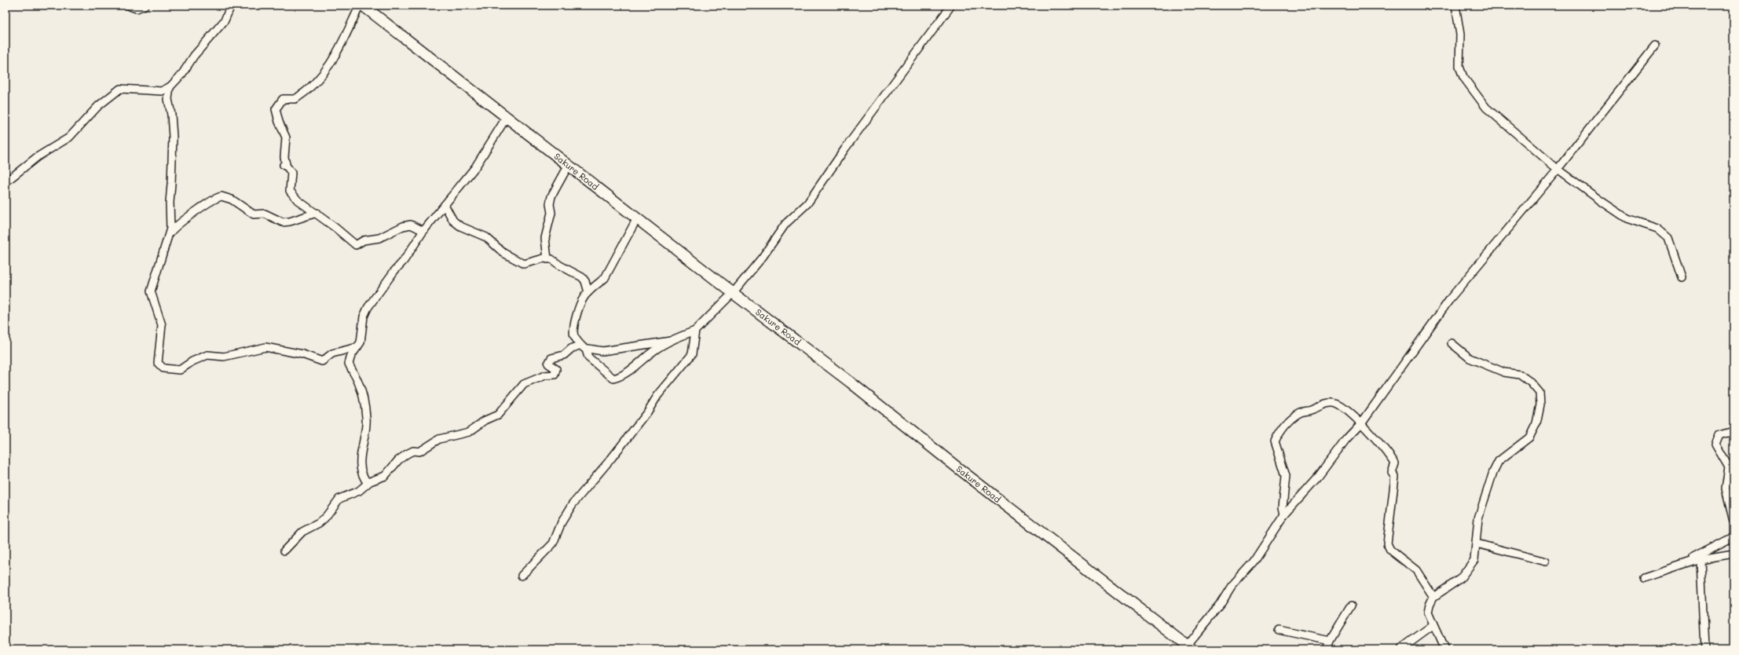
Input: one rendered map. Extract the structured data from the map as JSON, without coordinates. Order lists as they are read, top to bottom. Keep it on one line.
{"streets":{"street":["Sakure Road"]}}
